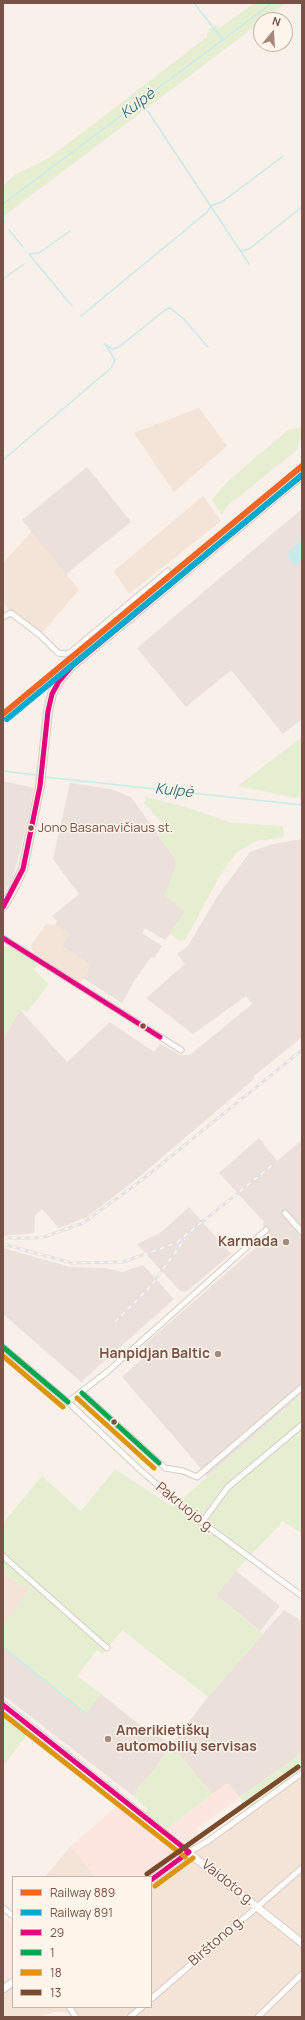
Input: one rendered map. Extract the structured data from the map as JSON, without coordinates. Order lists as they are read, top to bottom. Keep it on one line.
{"streets":{"main road":["Vaidoto g."],"street":["Pakruojo g.","Birštono g."]},"crossings":[["Vaidoto g.","Birštono g."]],"water":["Kulpė"],"places":["Jono Basanavičiaus st.","Karmada","Hanpidjan Baltic","Amerikietiškų automobilių servisas"],"lines":["rail line 889","rail line 891","transit line 29","transit line 1","transit line 18","transit line 13"],"legend":["Railway 889","Railway 891","29","1","18","13"],"north":"top"}
